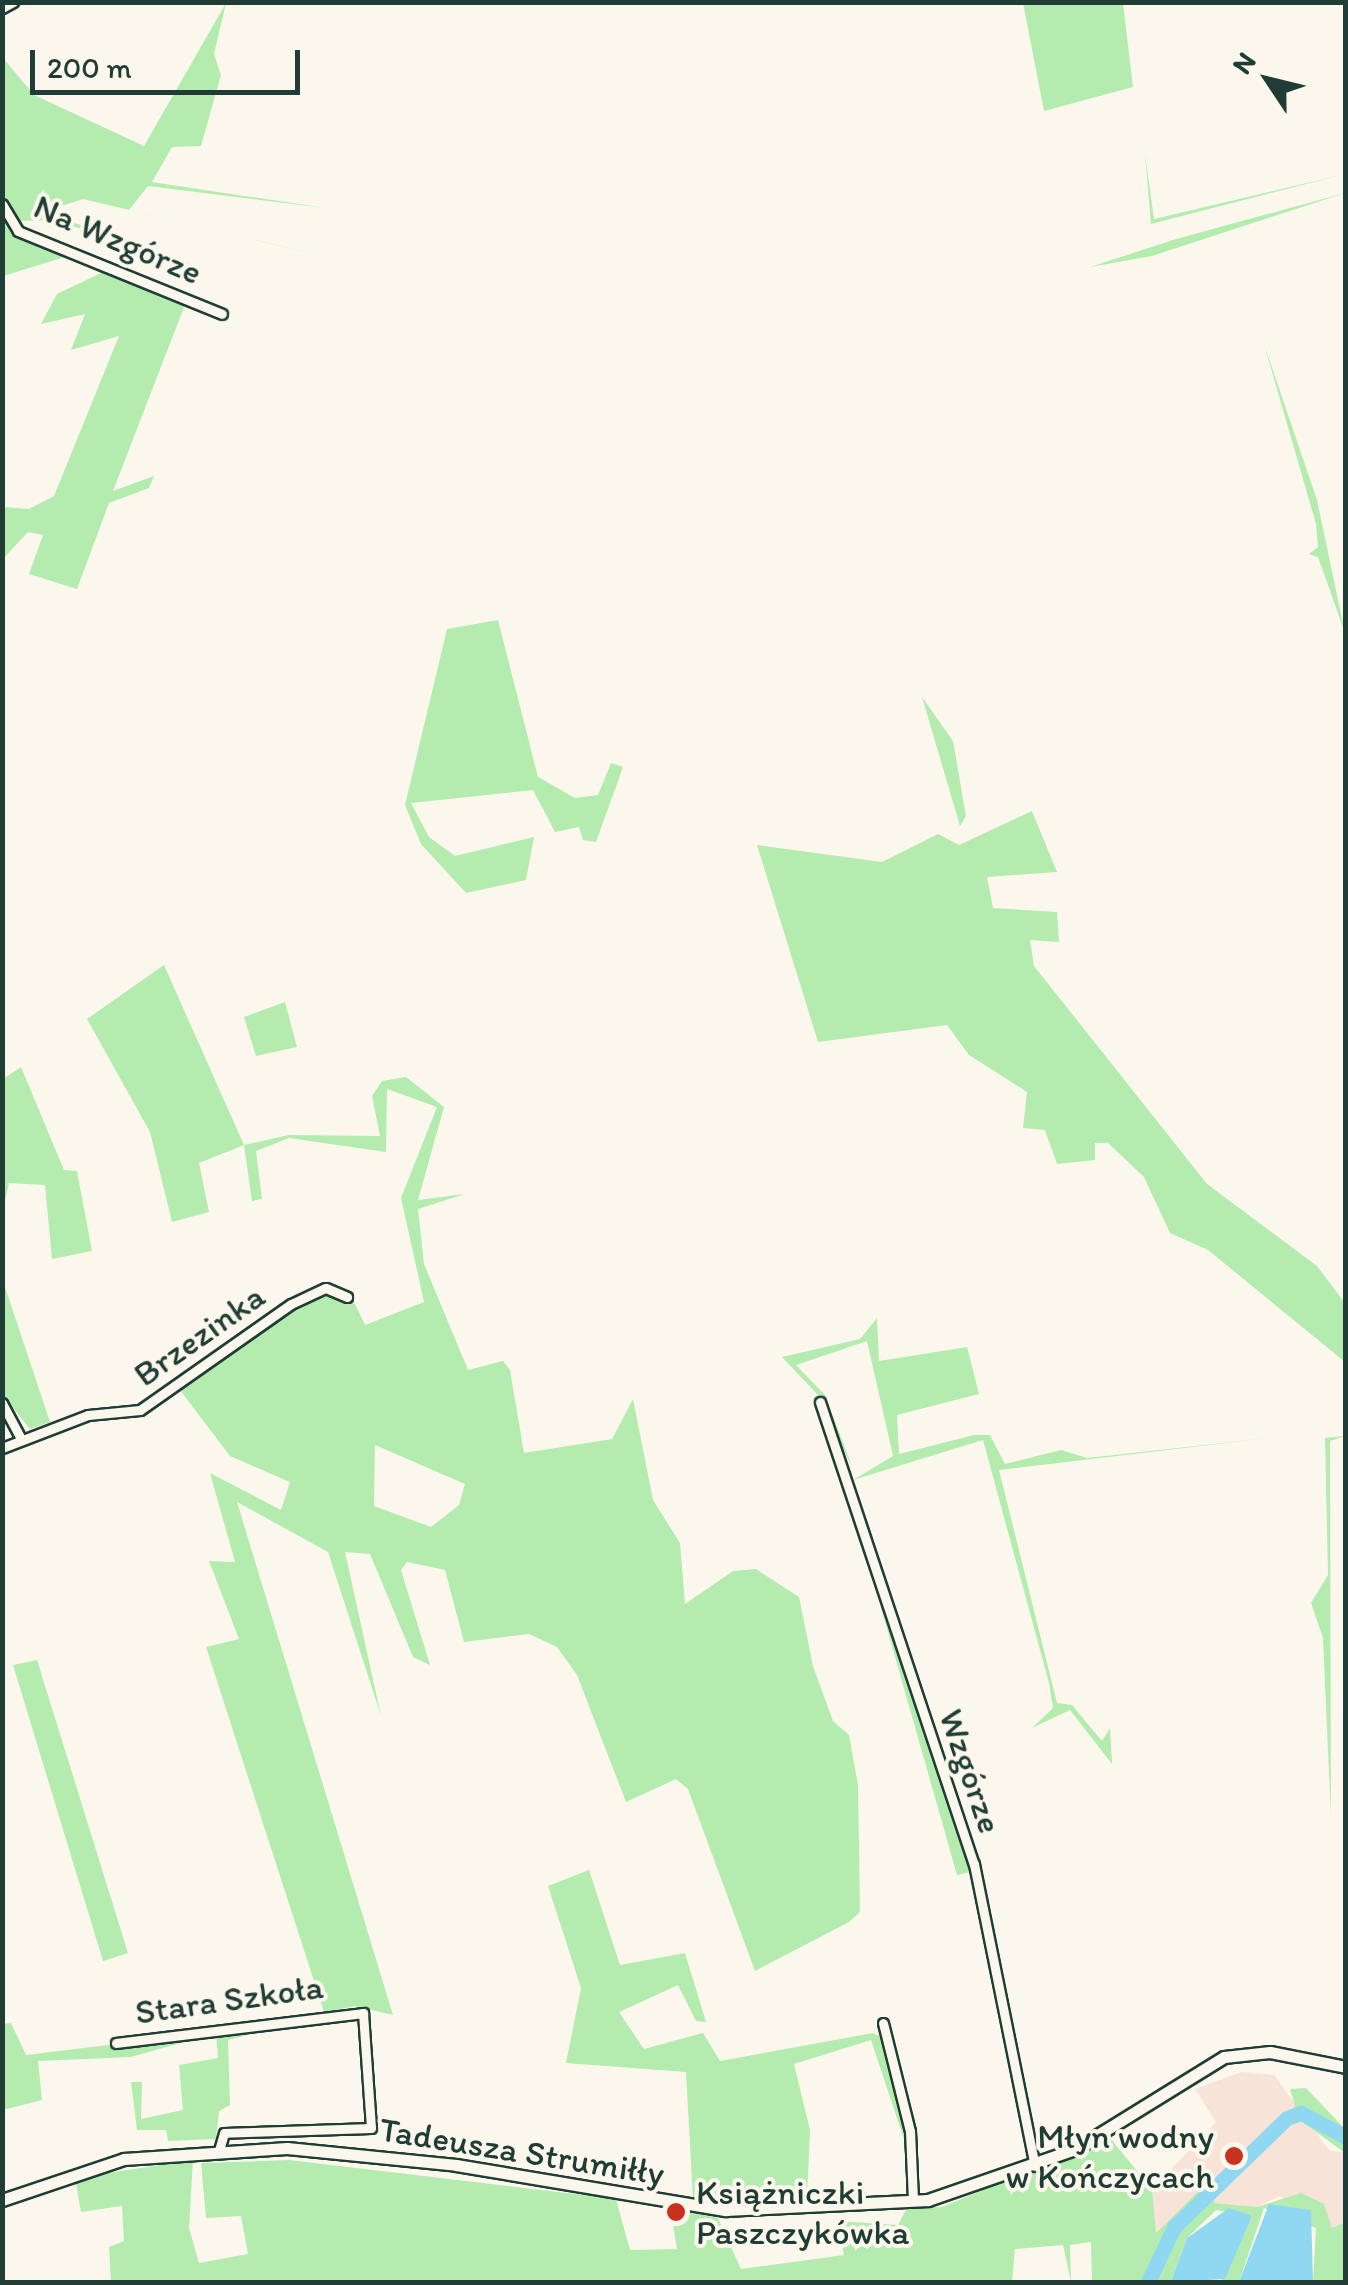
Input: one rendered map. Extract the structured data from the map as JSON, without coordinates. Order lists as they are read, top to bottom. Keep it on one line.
{"streets":{"street":["Na Wzgórze","Brzezinka","Wzgórze","Stara Szkoła","Tadeusza Strumiłły"]},"crossings":[["Wzgórze","Tadeusza Strumiłły"],["Stara Szkoła","Tadeusza Strumiłły"]],"places":["Młyn wodny w Kończycach","Książniczki Paszczykówka"],"scale_bar":"200 m","north":"top left"}
